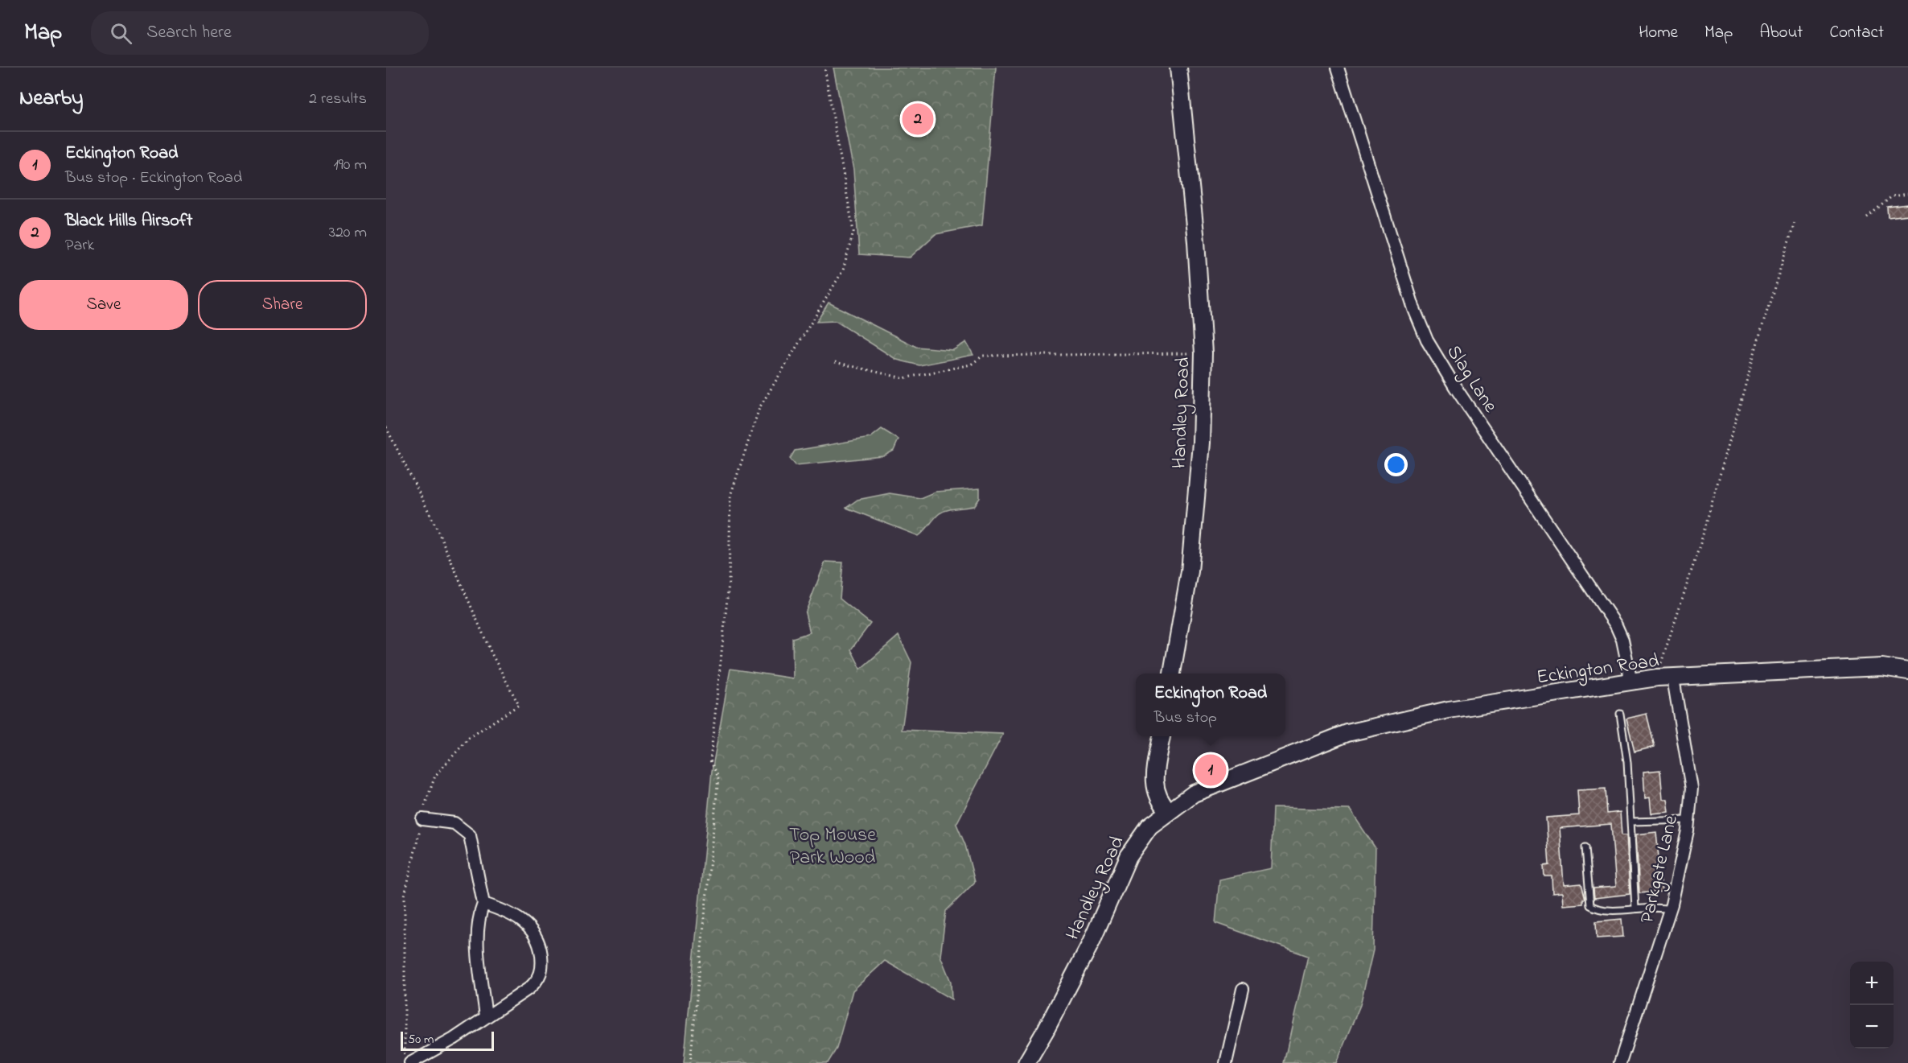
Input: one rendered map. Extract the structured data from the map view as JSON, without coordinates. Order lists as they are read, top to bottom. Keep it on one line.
{"streets":{"main road":["Handley Road","Eckington Road"],"street":["Slag Lane","Parkgate Lane"]},"crossings":[["Slag Lane","Eckington Road"],["Handley Road","Eckington Road"],["Eckington Road","Parkgate Lane"]],"parks":["Top Mouse Park Wood"],"scale_bar":"50 m","page":{"header":"Map","search":"Search here","nav":["Home","Map","About","Contact"],"heading":["Nearby","2 results"],"pins":["2","1"],"list":[{"mark":"1","name":"Eckington Road","note":"Bus stop · Eckington Road","value":"190 m"},{"mark":"2","name":"Black Hills Airsoft","note":"Park","value":"320 m"}],"buttons":["Save","Share"],"popup":["Eckington Road","Bus stop"],"map_buttons":["+","−"],"scale":"50 m"}}
